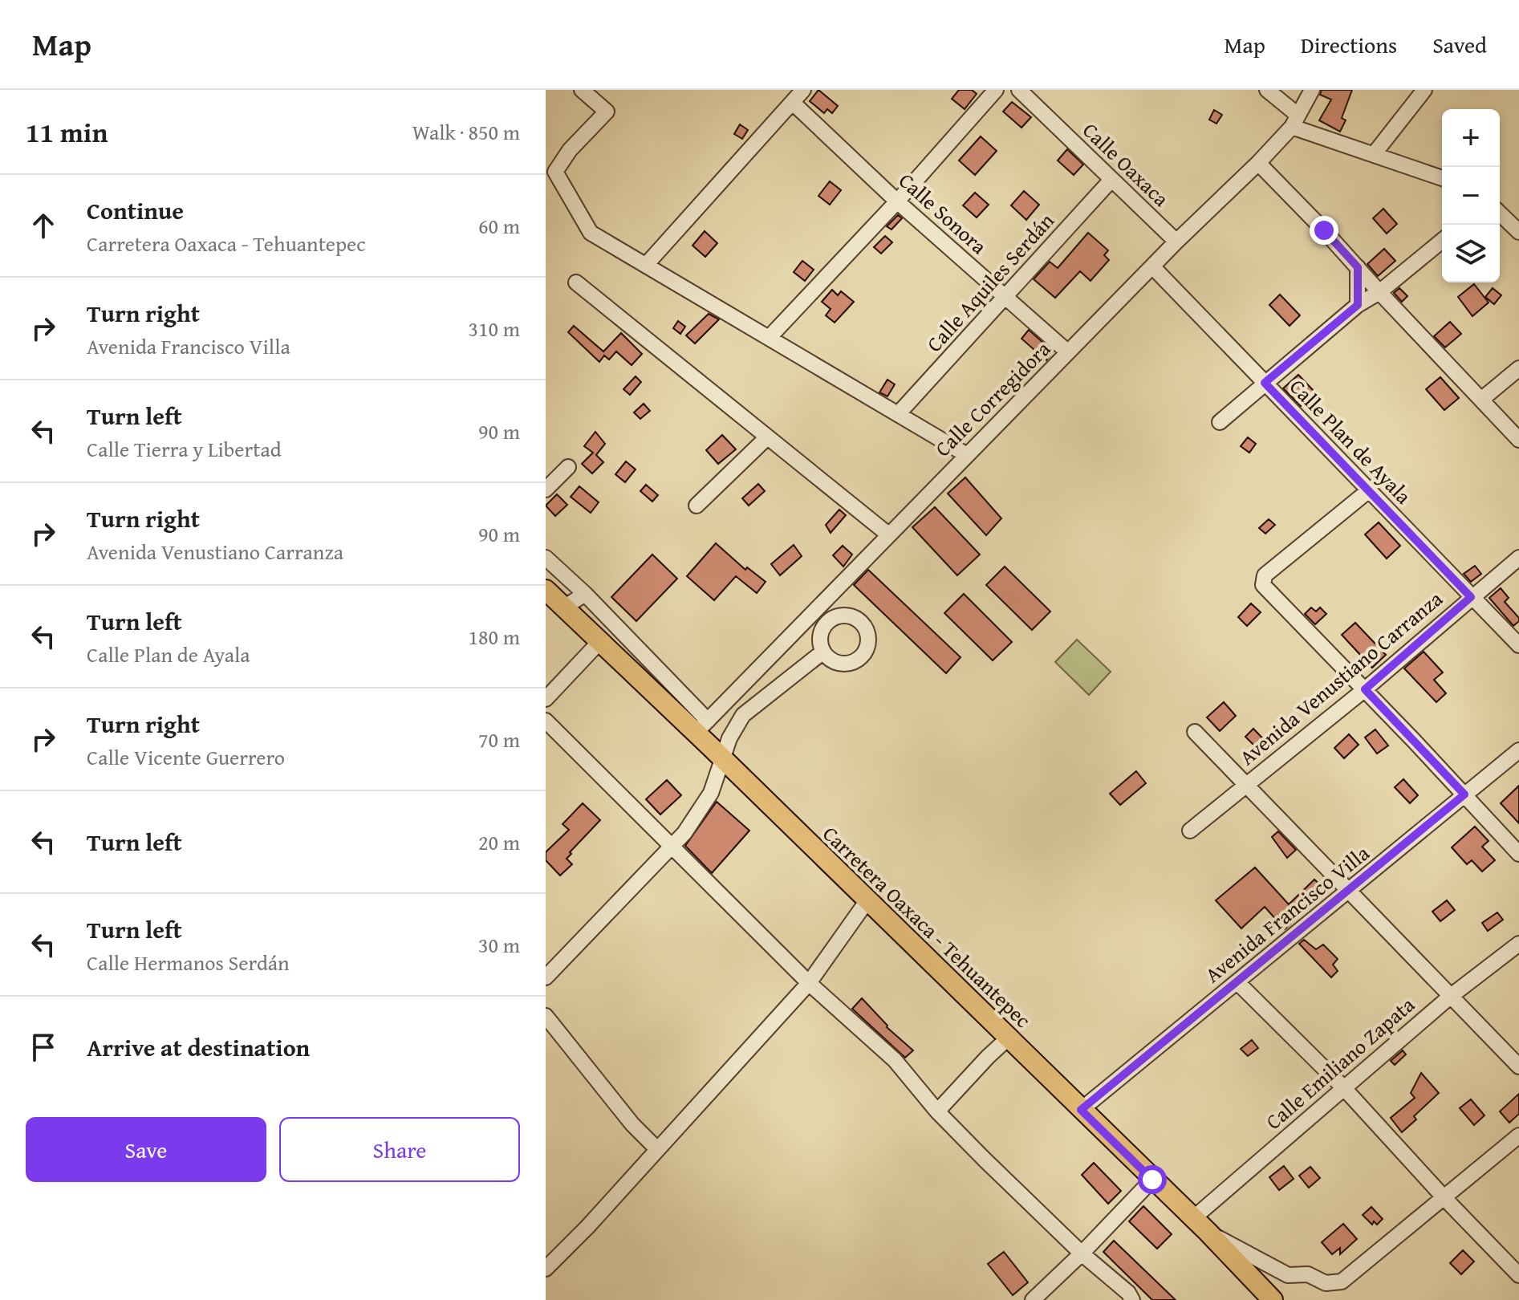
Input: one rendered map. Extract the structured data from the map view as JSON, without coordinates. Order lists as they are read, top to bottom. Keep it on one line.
{"streets":{"main road":["Carretera Oaxaca - Tehuantepec"],"street":["Calle Oaxaca","Calle Sonora","Calle Aquiles Serdán","Calle Corregidora","Calle Plan de Ayala","Avenida Venustiano Carranza","Avenida Francisco Villa","Calle Emiliano Zapata"]},"crossings":[["Calle Oaxaca","Calle Aquiles Serdán"],["Calle Oaxaca","Calle Corregidora"],["Calle Sonora","Calle Aquiles Serdán"],["Calle Sonora","Calle Corregidora"],["Calle Corregidora","Calle Plan de Ayala"],["Calle Corregidora","Carretera Oaxaca - Tehuantepec"],["Calle Plan de Ayala","Avenida Venustiano Carranza"],["Avenida Francisco Villa","Carretera Oaxaca - Tehuantepec"],["Carretera Oaxaca - Tehuantepec","Calle Emiliano Zapata"]],"page":{"header":"Map","nav":["Map","Directions","Saved"],"heading":["11 min","Walk · 850 m"],"map_buttons":["+","−"],"list":[["Continue","Carretera Oaxaca - Tehuantepec","60 m"],["Turn right","Avenida Francisco Villa","310 m"],["Turn left","Calle Tierra y Libertad","90 m"],["Turn right","Avenida Venustiano Carranza","90 m"],["Turn left","Calle Plan de Ayala","180 m"],["Turn right","Calle Vicente Guerrero","70 m"],["Turn left","20 m"],["Turn left","Calle Hermanos Serdán","30 m"],"Arrive at destination"],"buttons":["Save","Share"]}}
